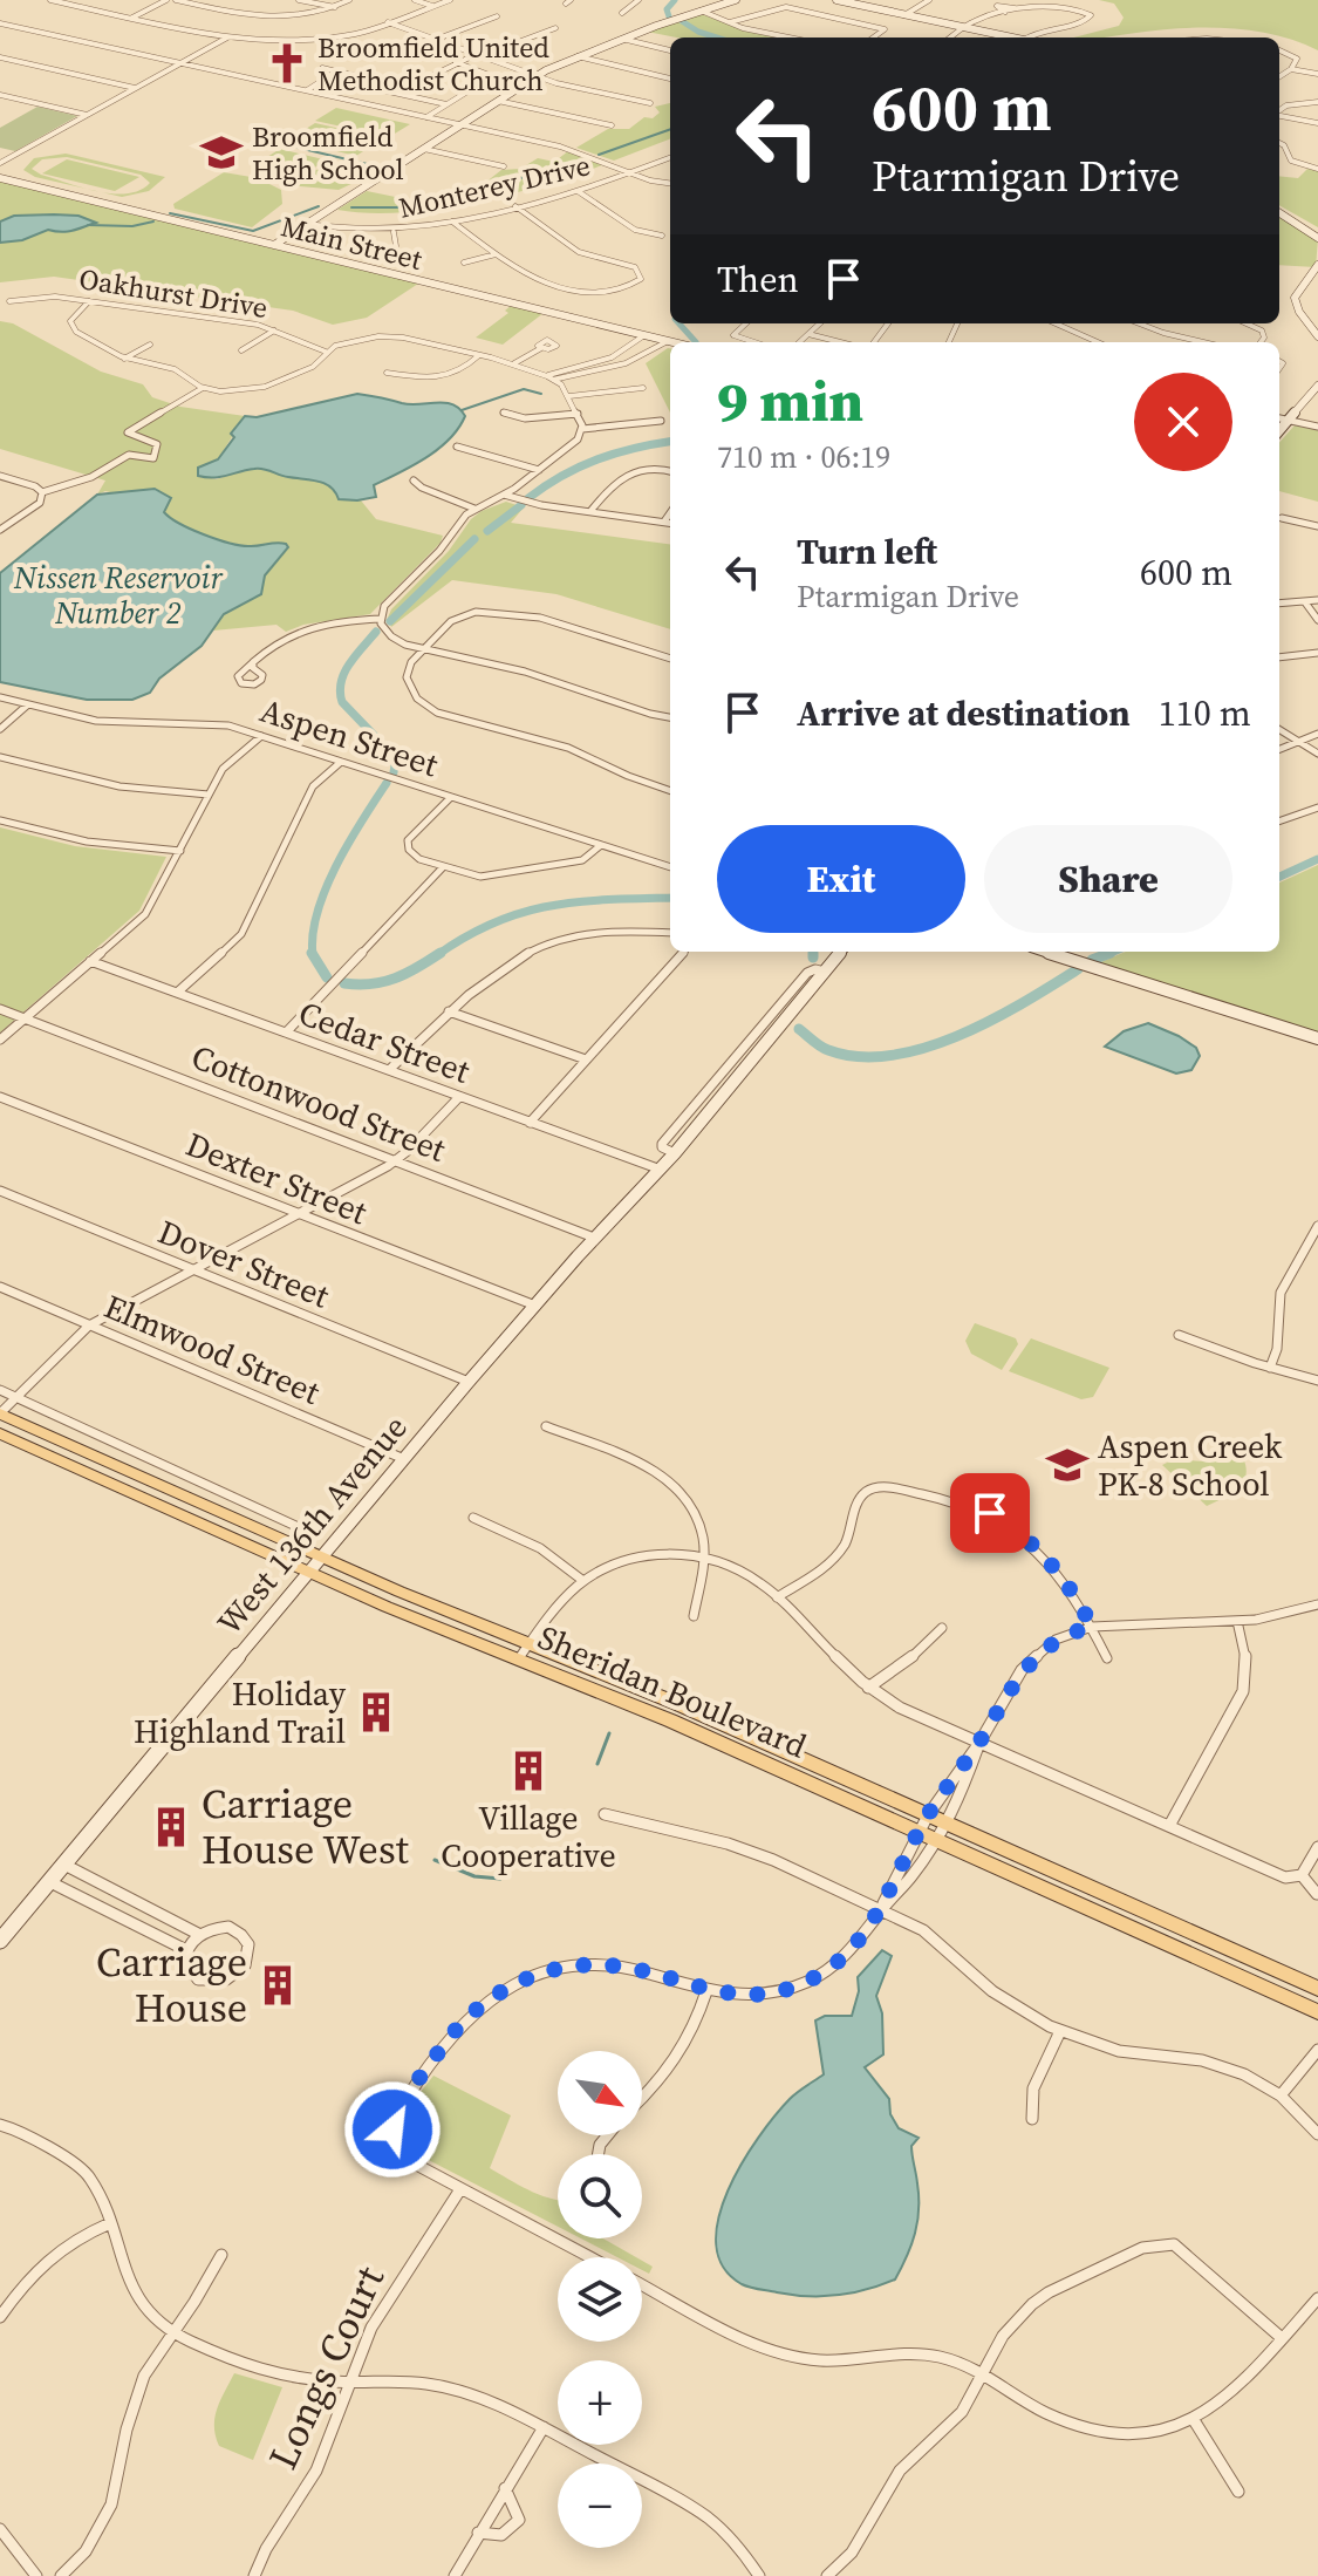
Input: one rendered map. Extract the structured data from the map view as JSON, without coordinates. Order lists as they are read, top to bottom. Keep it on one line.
{"streets":{"main road":["Main Street","West 136th Avenue","Sheridan Boulevard"],"street":["Monterey Drive","Oakhurst Drive","Aspen Street","Cedar Street","Cottonwood Street","Dexter Street","Dover Street","Elmwood Street","Longs Court"]},"crossings":[["Cedar Street","West 136th Avenue"],["Cottonwood Street","West 136th Avenue"],["Dexter Street","West 136th Avenue"],["Dover Street","West 136th Avenue"],["Elmwood Street","West 136th Avenue"],["West 136th Avenue","Sheridan Boulevard"]],"water":["Nissen Reservoir Number 2"],"places":{"church":["Broomfield United Methodist Church"],"school or university":["Broomfield High School","Aspen Creek PK-8 School"],"building":["Holiday Highland Trail","Village Cooperative","Carriage House West","Carriage House"]},"north":"bottom right","page":{"turn":["600 m","Ptarmigan Drive"],"then":"Then","heading":["9 min","710 m · 06:19"],"list":[{"name":"Turn left","note":"Ptarmigan Drive","value":"600 m"},{"name":"Arrive at destination","value":"110 m"}],"buttons":["Exit","Share"],"map_buttons":["+","−"]}}
